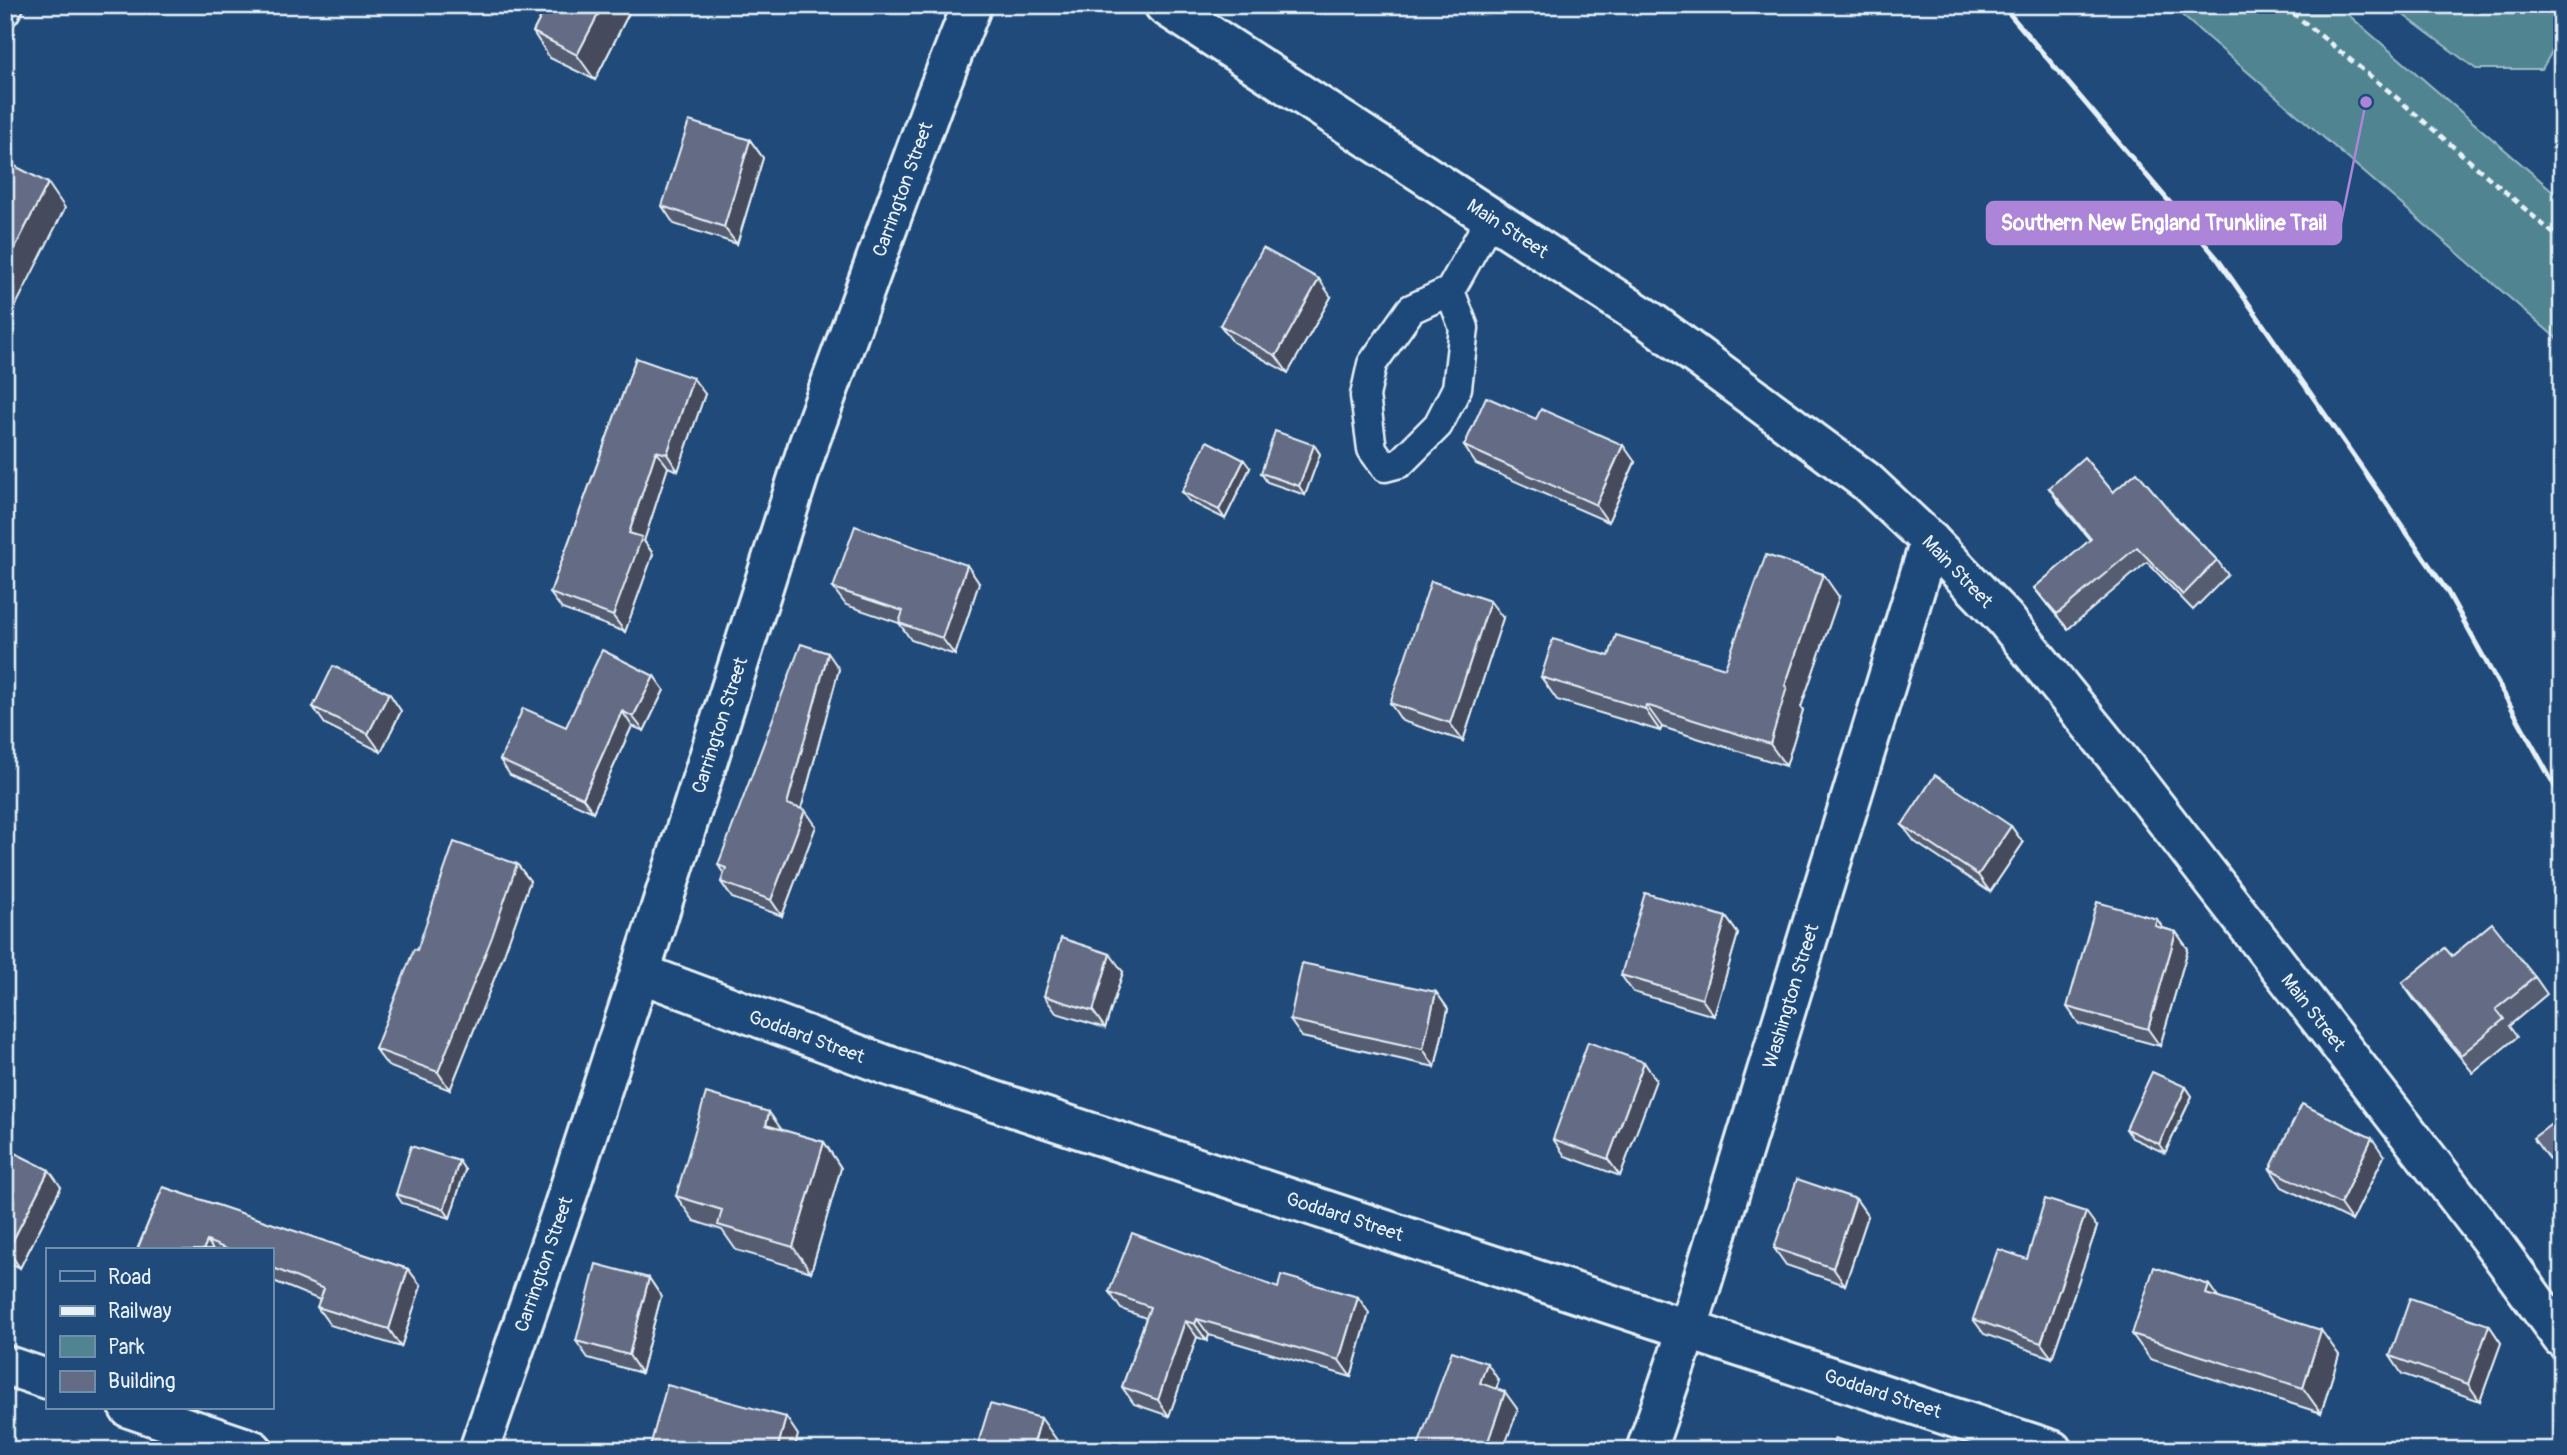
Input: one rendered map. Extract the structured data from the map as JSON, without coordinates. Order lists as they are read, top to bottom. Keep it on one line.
{"streets":{"street":["Carrington Street","Main Street","Washington Street","Goddard Street"]},"crossings":[["Carrington Street","Goddard Street"],["Main Street","Washington Street"],["Washington Street","Goddard Street"]],"places":["Southern New England Trunkline Trail"],"legend":["Road","Railway","Park","Building"]}
